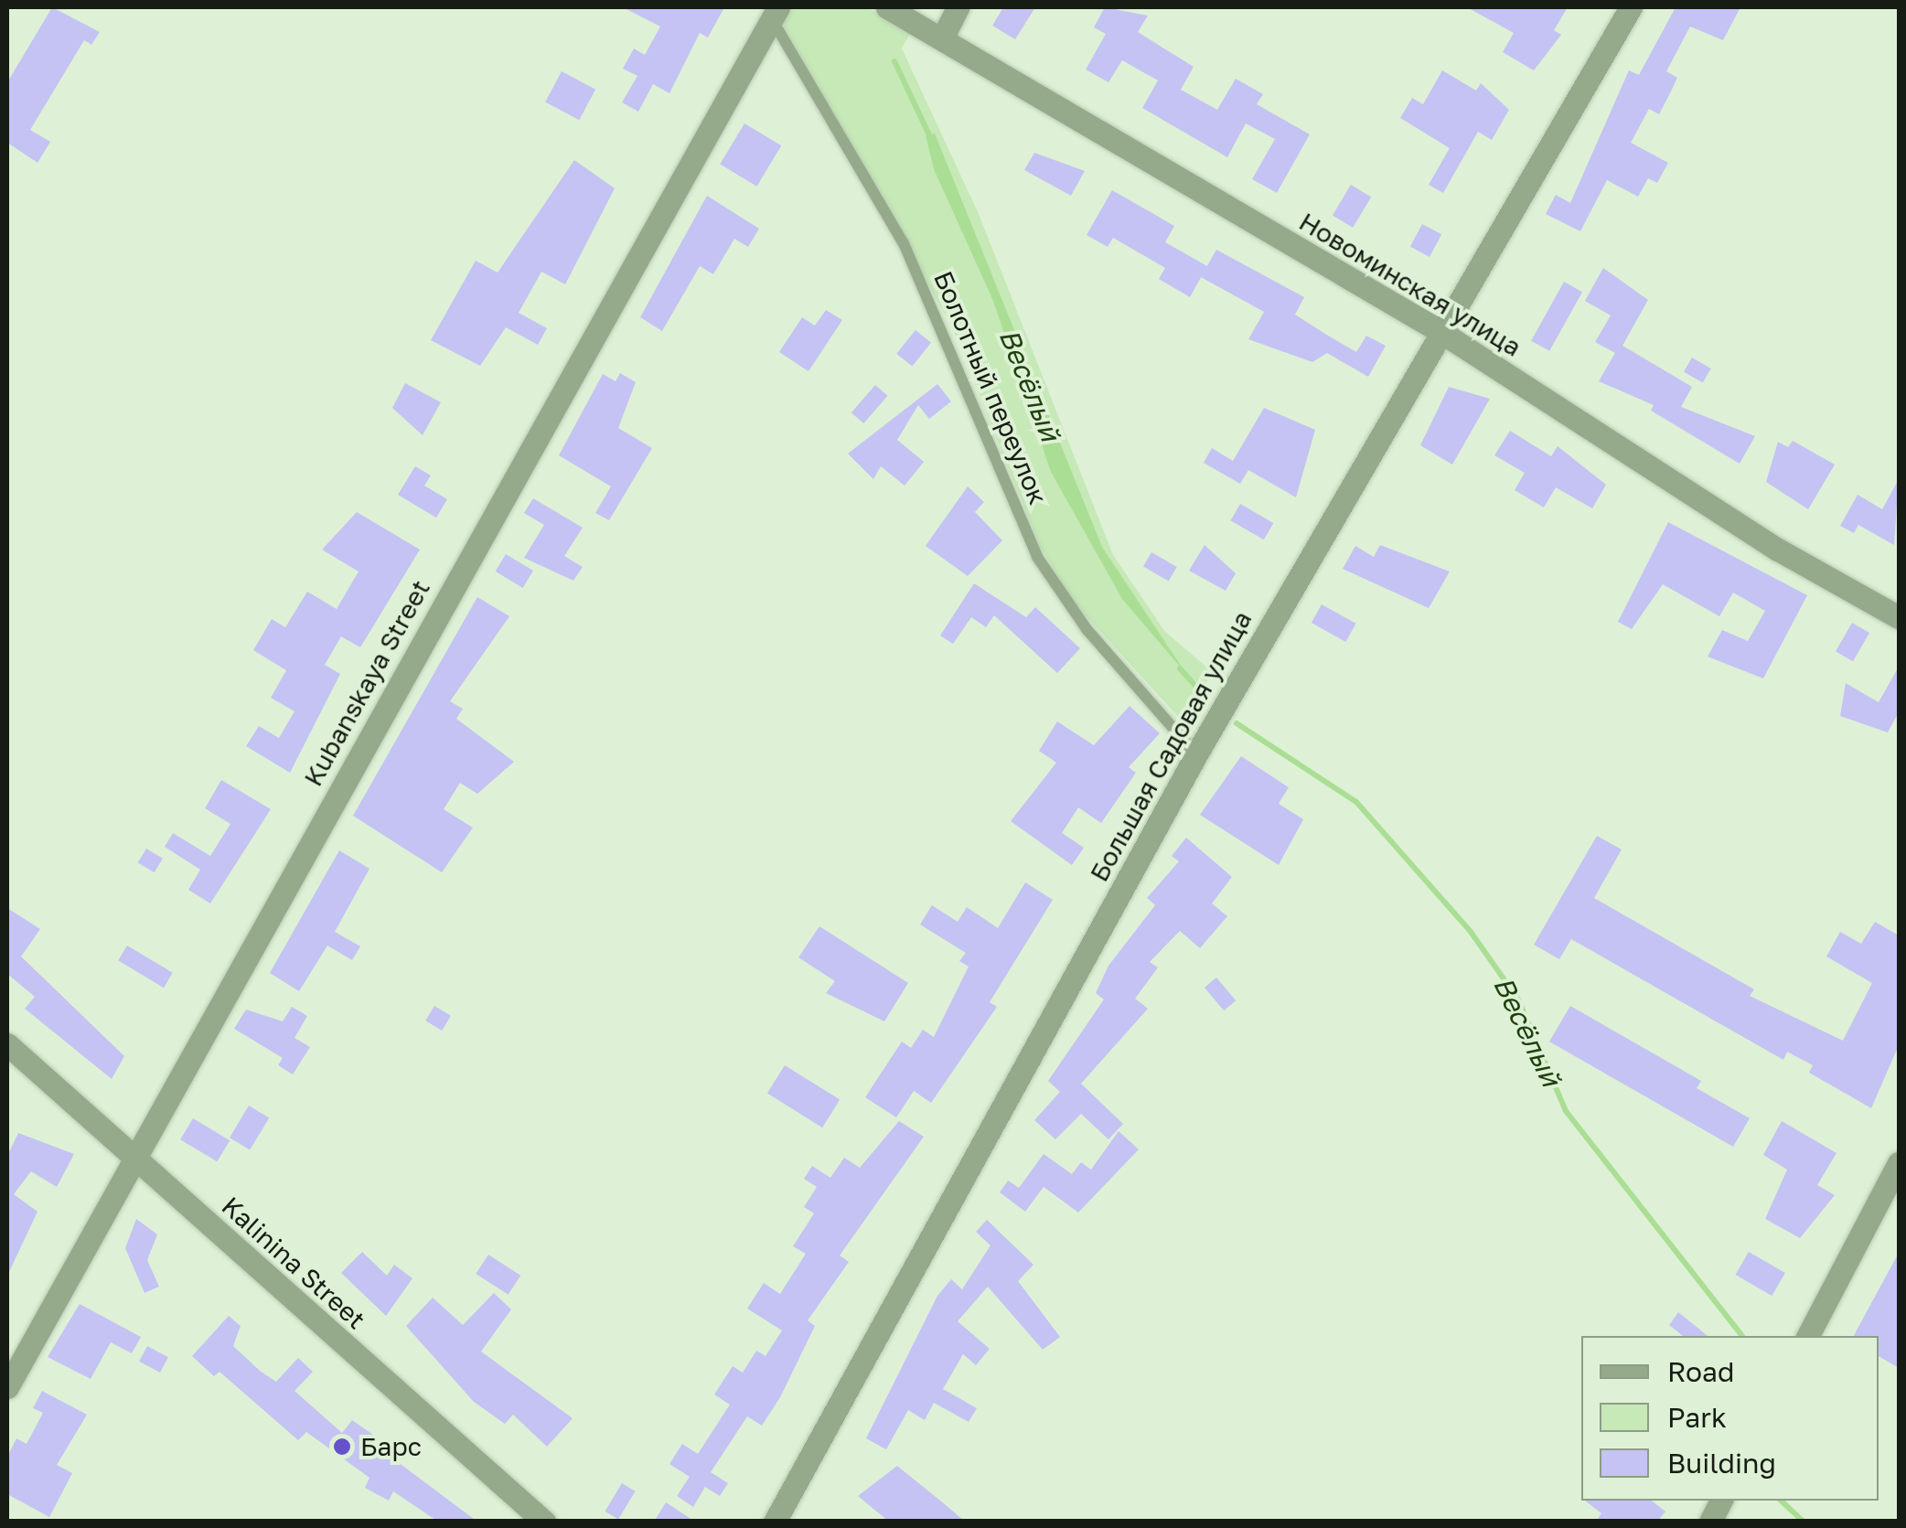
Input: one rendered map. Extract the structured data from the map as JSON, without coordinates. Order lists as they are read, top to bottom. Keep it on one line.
{"streets":{"street":["Новоминская улица","Kubanskaya Street","Большая Садовая улица","Kalinina Street"],"lane":["Болотный переулок"]},"crossings":[["Новоминская улица","Большая Садовая улица"],["Болотный переулок","Kubanskaya Street"],["Болотный переулок","Большая Садовая улица"],["Kubanskaya Street","Kalinina Street"]],"water":["Весёлый"],"places":["Барс"],"legend":["Road","Park","Building"]}
